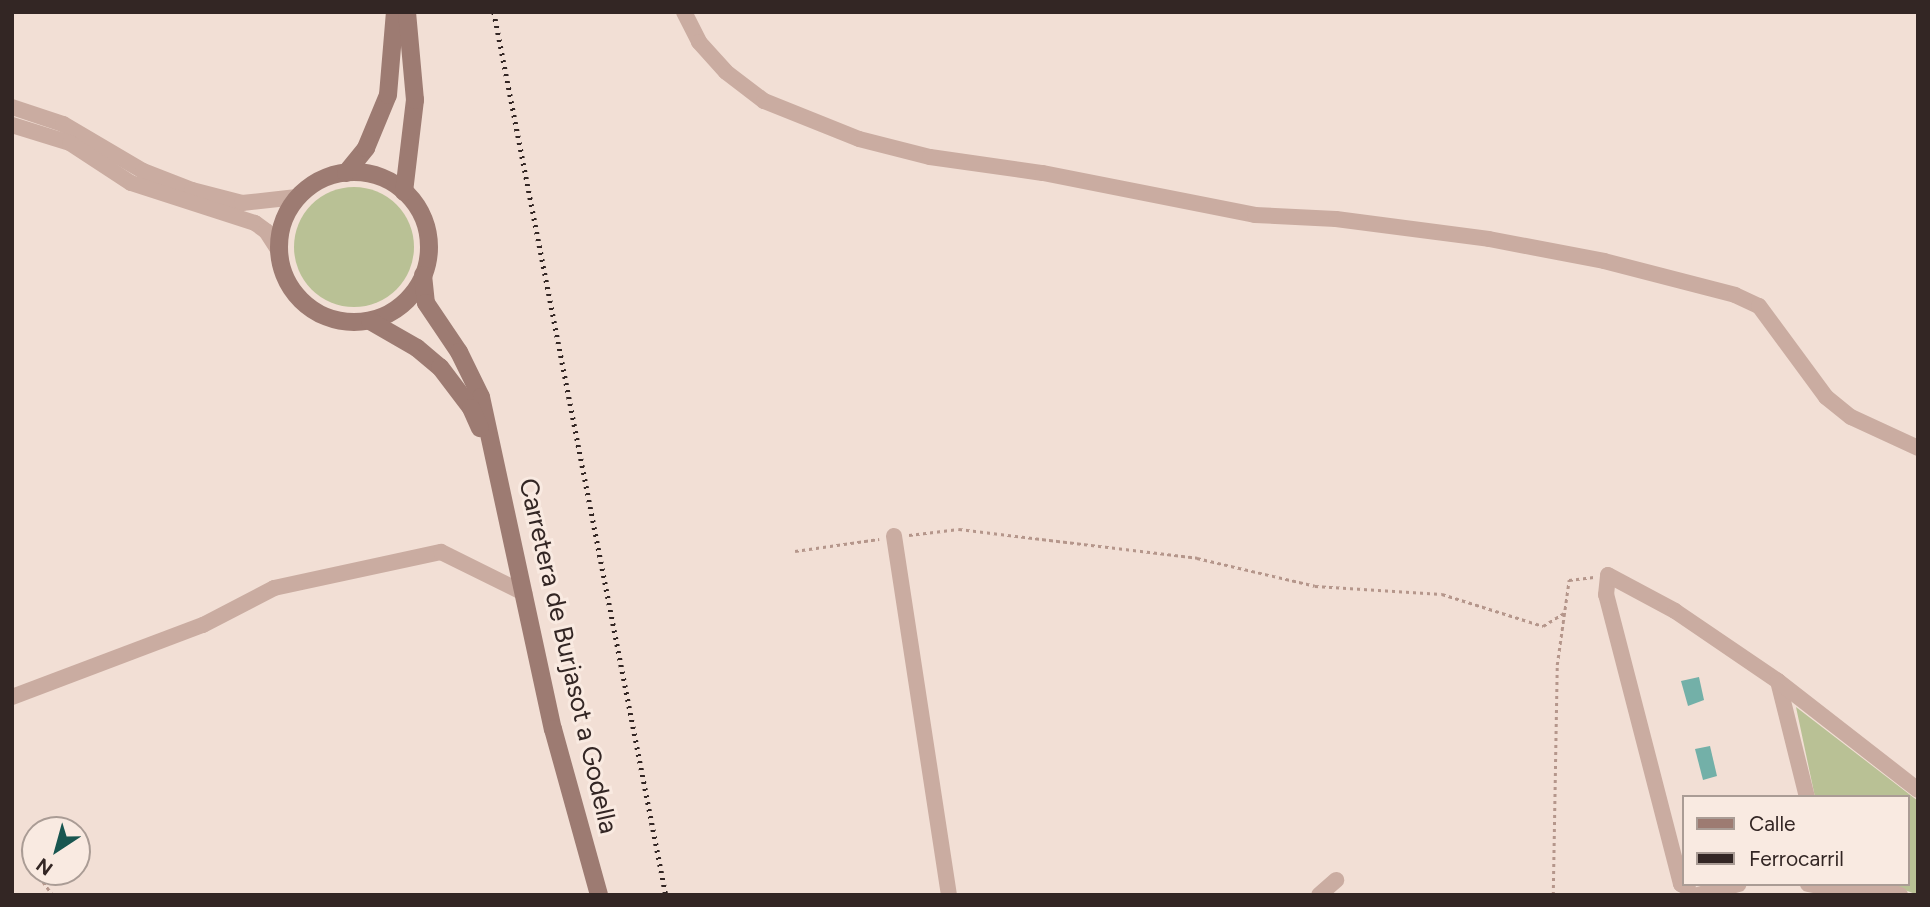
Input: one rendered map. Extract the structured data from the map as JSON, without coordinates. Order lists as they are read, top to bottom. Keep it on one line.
{"streets":{"street":["Carretera de Burjasot a Godella"]},"legend":["Calle","Ferrocarril"],"north":"bottom left"}
